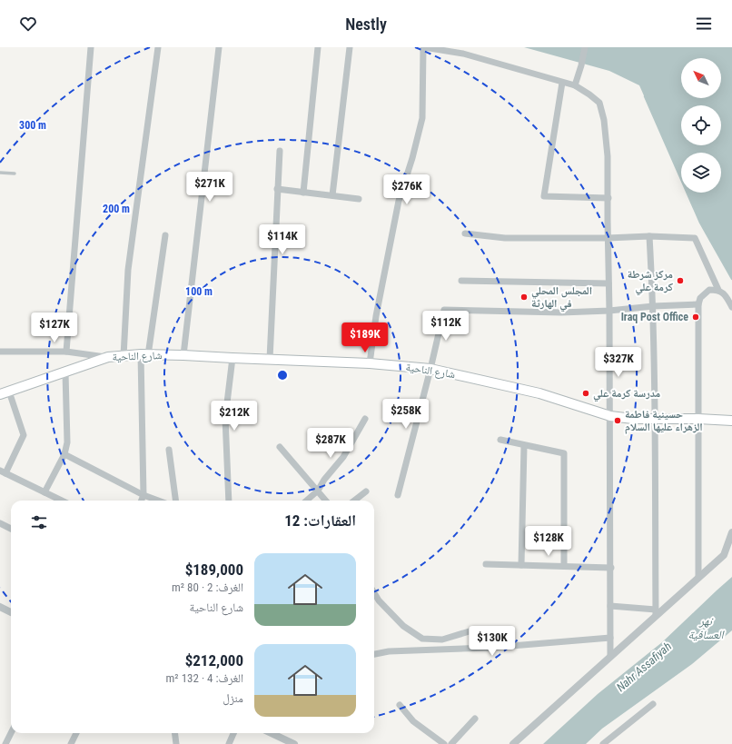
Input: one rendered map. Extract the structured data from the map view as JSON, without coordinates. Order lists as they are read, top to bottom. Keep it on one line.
{"streets":{"main road":["شارع الناحية"]},"water":["نهر العسافية","Nahr Assafiyah"],"places":["مركز شرطة كرمة علي","المجلس المحلي في الهارثة","Iraq Post Office","مدرسة كرمة علي","حسينية فاطمة الزهراء عليها السلام"],"north":"top left","page":{"header":"Nestly","price":["$271K","$276K","$114K","$112K","$127K","$189K","$327K","$258K","$212K","$287K","$128K","$130K"],"heading":"العقارات: 12","list":[{"name":"$189,000","note":"الغرف: 2 · 80 m² · شارع الناحية"},{"name":"$212,000","note":"الغرف: 4 · 132 m² · منزل"}]},"rings":["300 m","200 m","100 m"]}
